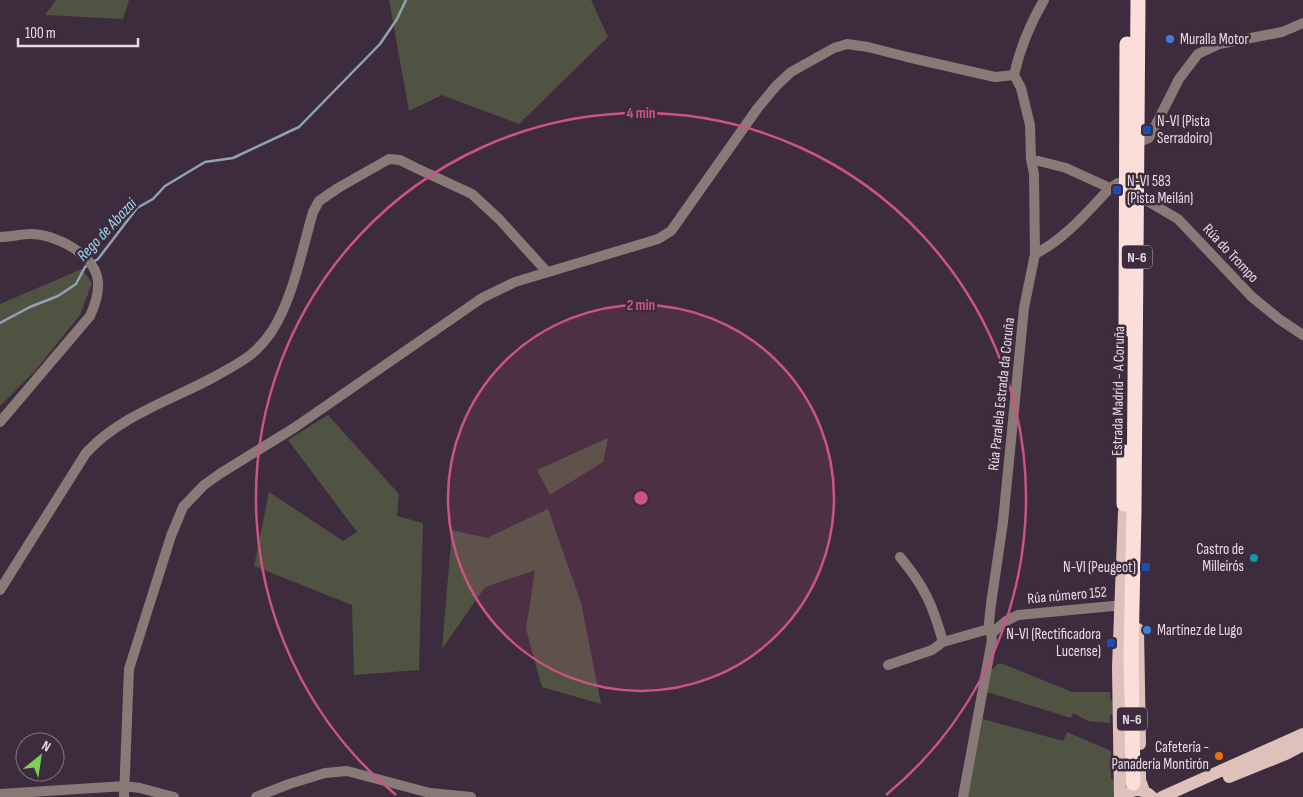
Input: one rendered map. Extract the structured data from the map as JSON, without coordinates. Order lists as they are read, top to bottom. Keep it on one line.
{"streets":{"highway":["N-6","Estrada Madrid - A Coruña"],"street":["Rúa do Trompo","Rúa Paralela Estrada da Coruña","Rúa número 152"]},"crossings":[["Rúa do Trompo","Estrada Madrid - A Coruña"],["Rúa Paralela Estrada da Coruña","Rúa número 152"]],"water":["Rego de Abazai"],"places":{"other":["Muralla Motor","Castro de Milleirós","Martínez de Lugo","Cafetería - Panadería Montirón"],"transit":["N-VI (Pista Serradoiro)","N-VI 583 (Pista Meilán)","N-VI (Peugeot)","N-VI (Rectificadora Lucense)"]},"scale_bar":"100 m","north":"top right","rings":["4 min","2 min"]}
